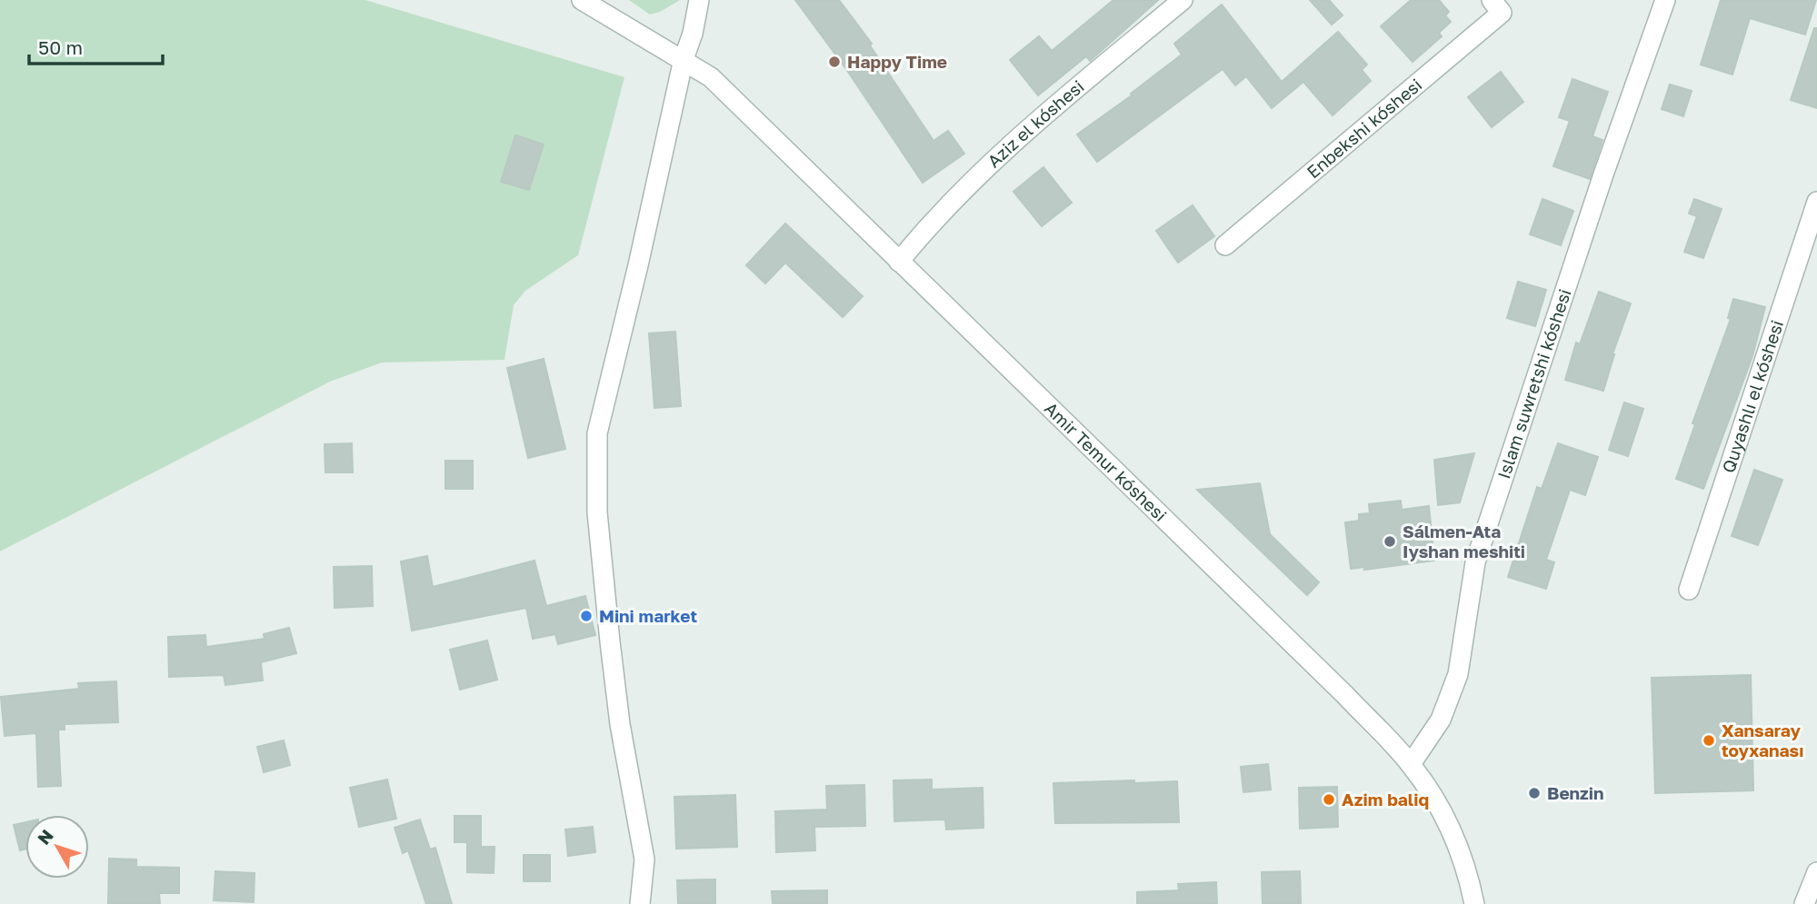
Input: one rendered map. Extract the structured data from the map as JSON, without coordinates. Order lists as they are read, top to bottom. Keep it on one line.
{"streets":{"street":["Aziz el kóshesi","Enbekshi kóshesi","Islam suwretshi kóshesi","Quyashlı el kóshesi","Amir Temur kóshesi"]},"crossings":[["Aziz el kóshesi","Amir Temur kóshesi"],["Islam suwretshi kóshesi","Amir Temur kóshesi"]],"places":["Happy Time","Sálmen-Ata Iyshan meshiti","Mini market","Xansaray toyxanası","Benzin","Azim baliq"],"scale_bar":"50 m","north":"top left"}
